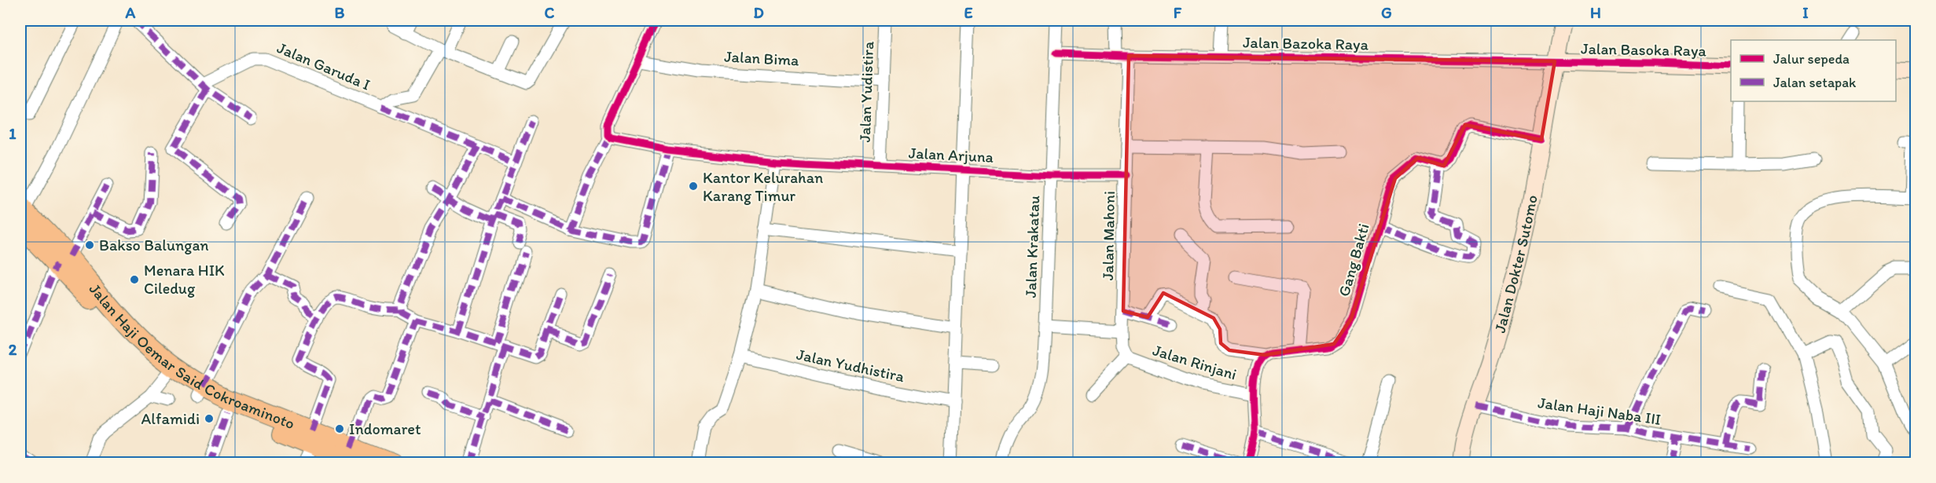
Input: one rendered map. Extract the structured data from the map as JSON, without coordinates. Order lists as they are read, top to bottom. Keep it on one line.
{"streets":{"main road":["Jalan Basoka Raya","Jalan Dokter Sutomo","Jalan Haji Oemar Said Cokroaminoto"],"street":["Jalan Bazoka Raya","Jalan Bima","Jalan Garuda I","Jalan Yudistira","Jalan Arjuna","Jalan Mahoni","Jalan Krakatau","Gang Bakti","Jalan Rinjani","Jalan Yudhistira","Jalan Haji Naba III"]},"crossings":[["Jalan Bazoka Raya","Jalan Basoka Raya"],["Jalan Bazoka Raya","Jalan Mahoni"],["Jalan Bazoka Raya","Jalan Krakatau"],["Jalan Bazoka Raya","Jalan Dokter Sutomo"],["Jalan Basoka Raya","Jalan Dokter Sutomo"],["Jalan Bima","Jalan Yudistira"],["Jalan Yudistira","Jalan Arjuna"],["Jalan Arjuna","Jalan Mahoni"],["Jalan Arjuna","Jalan Krakatau"],["Jalan Mahoni","Jalan Rinjani"],["Jalan Dokter Sutomo","Jalan Haji Naba III"]],"places":["Kantor Kelurahan Karang Timur","Bakso Balungan","Menara HIK Ciledug","Alfamidi","Indomaret"],"legend":["Jalur sepeda","Jalan setapak"],"grid":{"columns":["A","B","C","D","E","F","G","H","I"],"rows":["1","2"]}}
